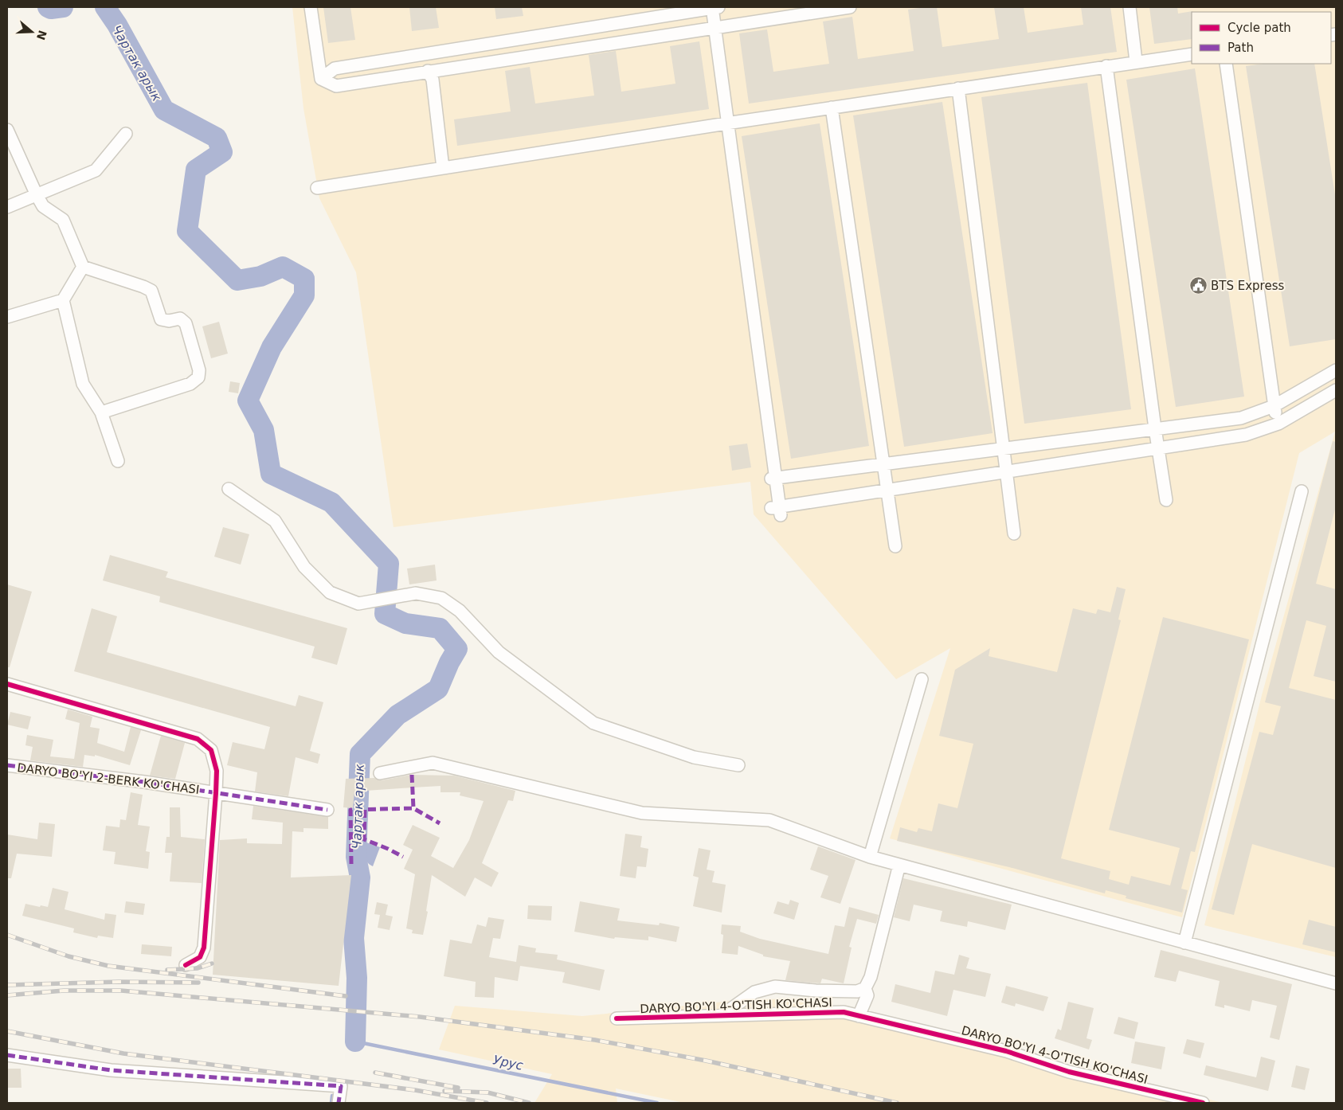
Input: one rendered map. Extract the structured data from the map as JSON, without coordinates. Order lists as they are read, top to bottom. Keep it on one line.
{"streets":{"street":["DARYO BO'YI 2-BERK KO'CHASI","DARYO BO'YI 4-O'TISH KO'CHASI"]},"water":["Чартак арык","Урус"],"places":{"public building":["BTS Express"]},"legend":["Cycle path","Path"],"north":"right"}
